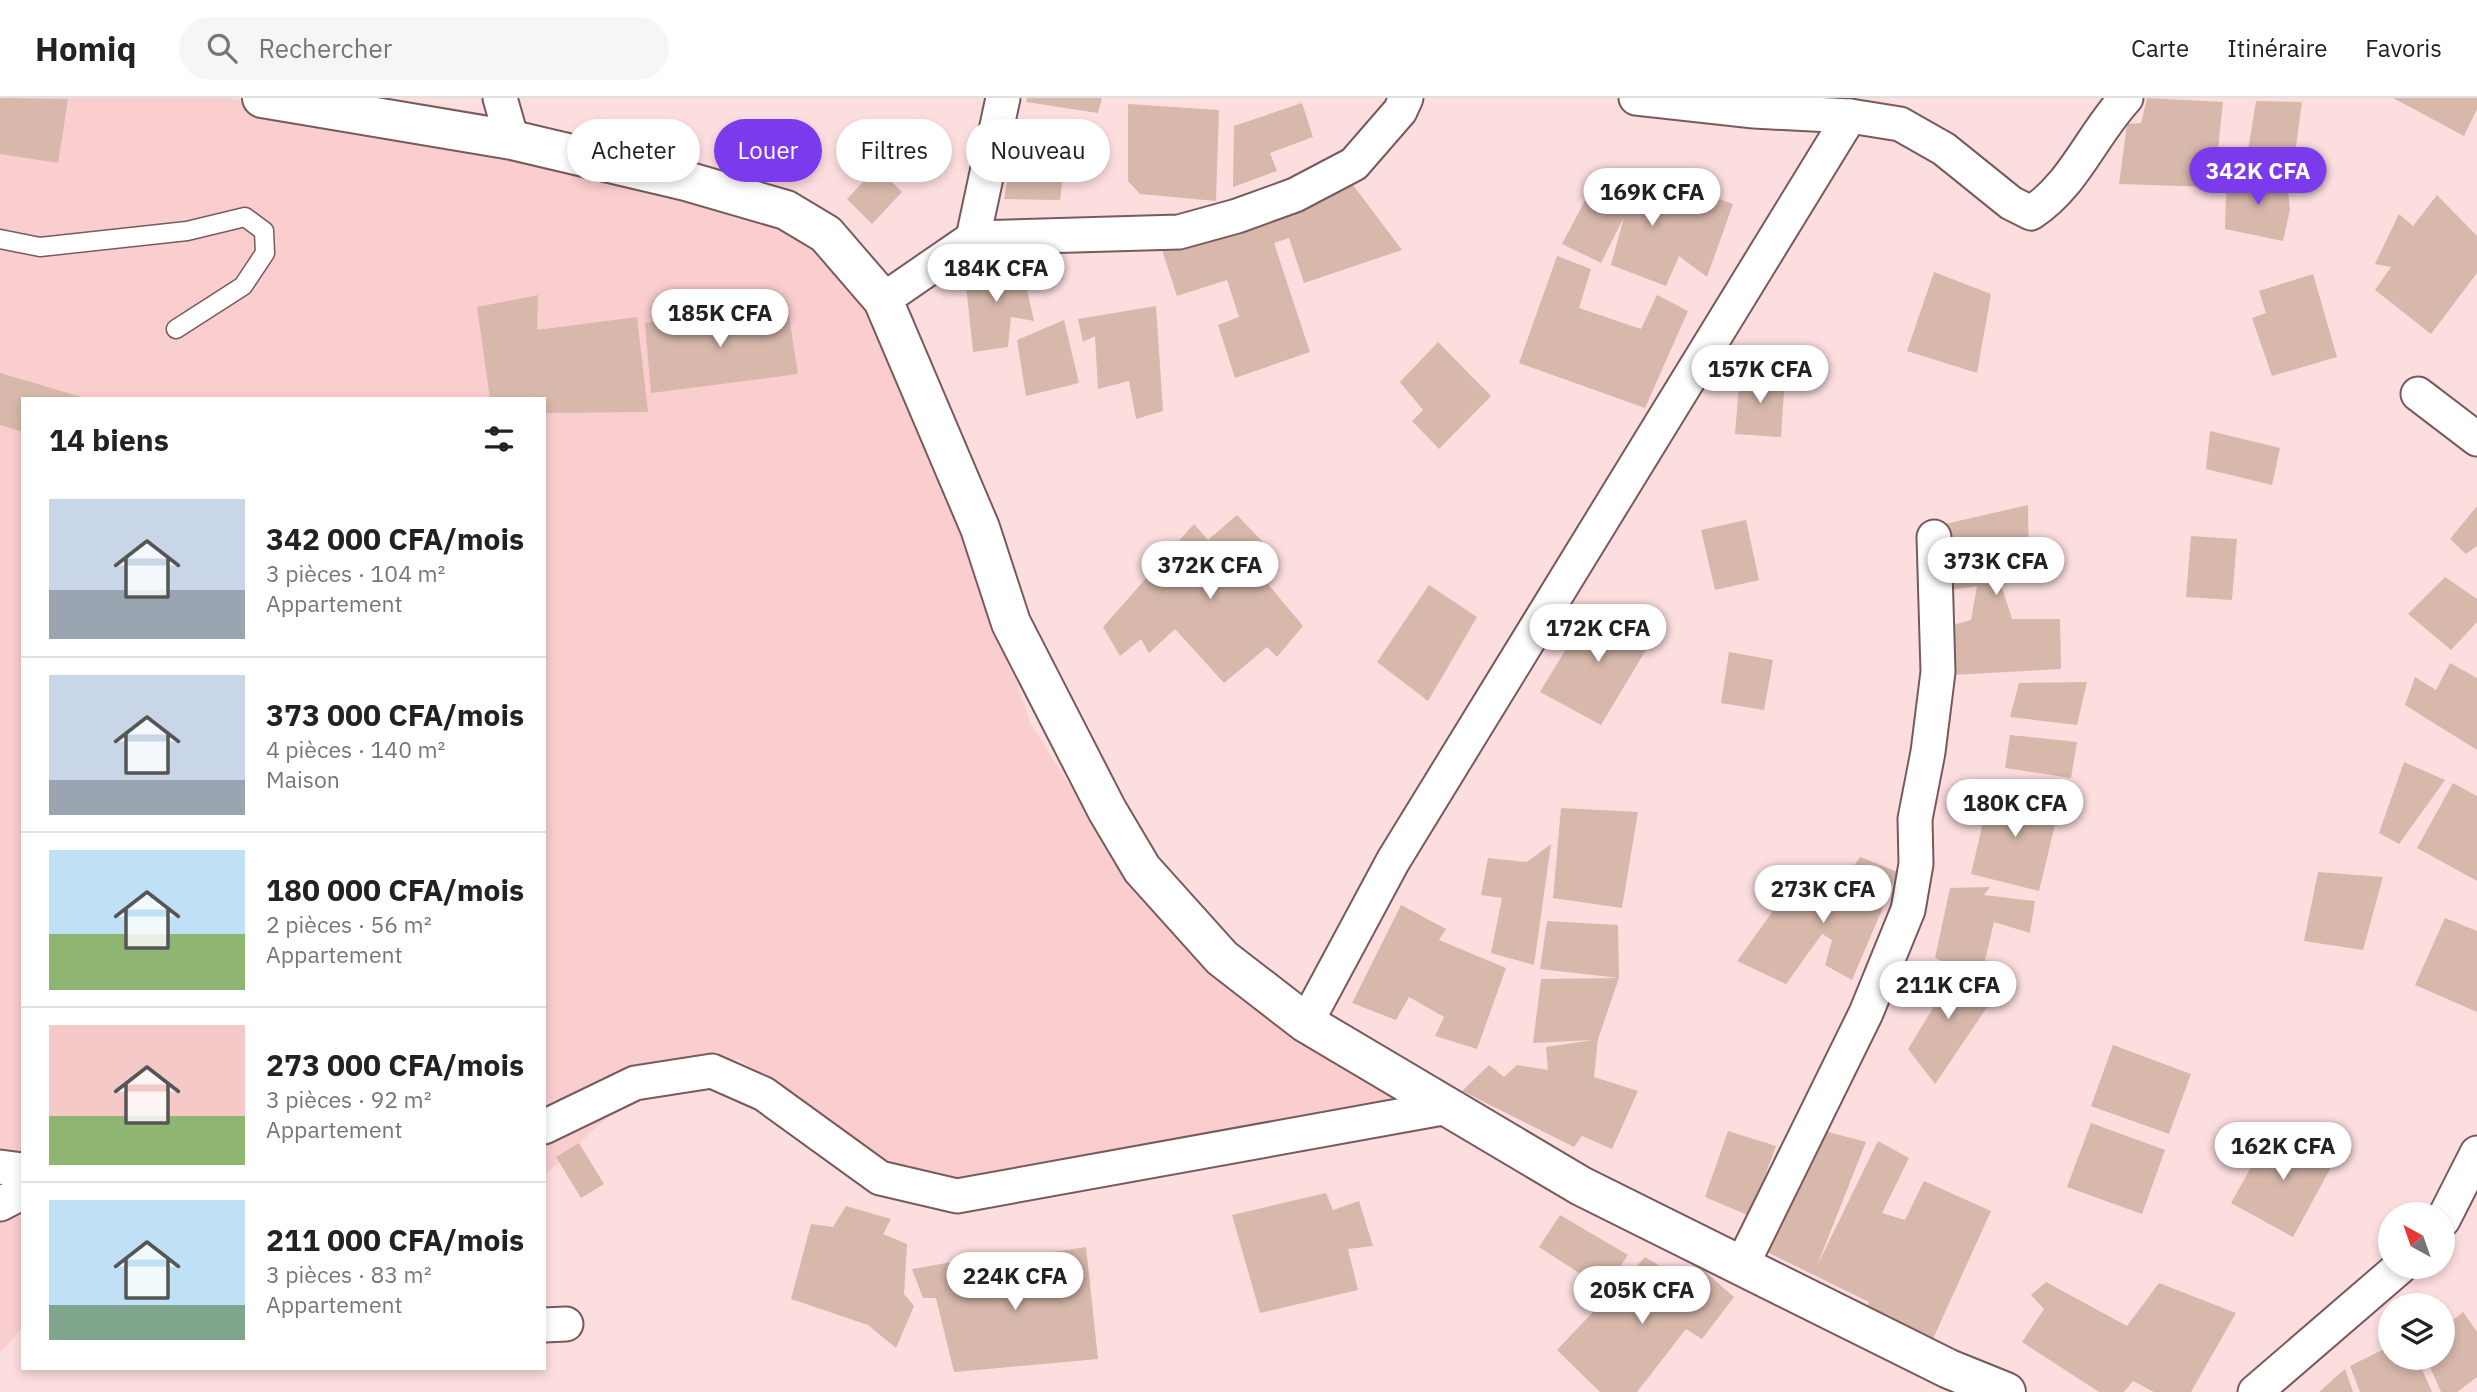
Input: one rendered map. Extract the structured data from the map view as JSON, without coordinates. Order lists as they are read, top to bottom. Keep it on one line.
{"north":"top left","page":{"header":"Homiq","search":"Rechercher","nav":["Carte","Itinéraire","Favoris"],"chip":["Acheter","Louer","Filtres","Nouveau"],"price":["342K CFA","169K CFA","184K CFA","185K CFA","157K CFA","373K CFA","372K CFA","172K CFA","180K CFA","273K CFA","211K CFA","162K CFA","224K CFA","205K CFA"],"heading":"14 biens","list":[{"name":"342 000 CFA/mois","note":"3 pièces · 104 m² · Appartement"},{"name":"373 000 CFA/mois","note":"4 pièces · 140 m² · Maison"},{"name":"180 000 CFA/mois","note":"2 pièces · 56 m² · Appartement"},{"name":"273 000 CFA/mois","note":"3 pièces · 92 m² · Appartement"},{"name":"211 000 CFA/mois","note":"3 pièces · 83 m² · Appartement"}]}}
